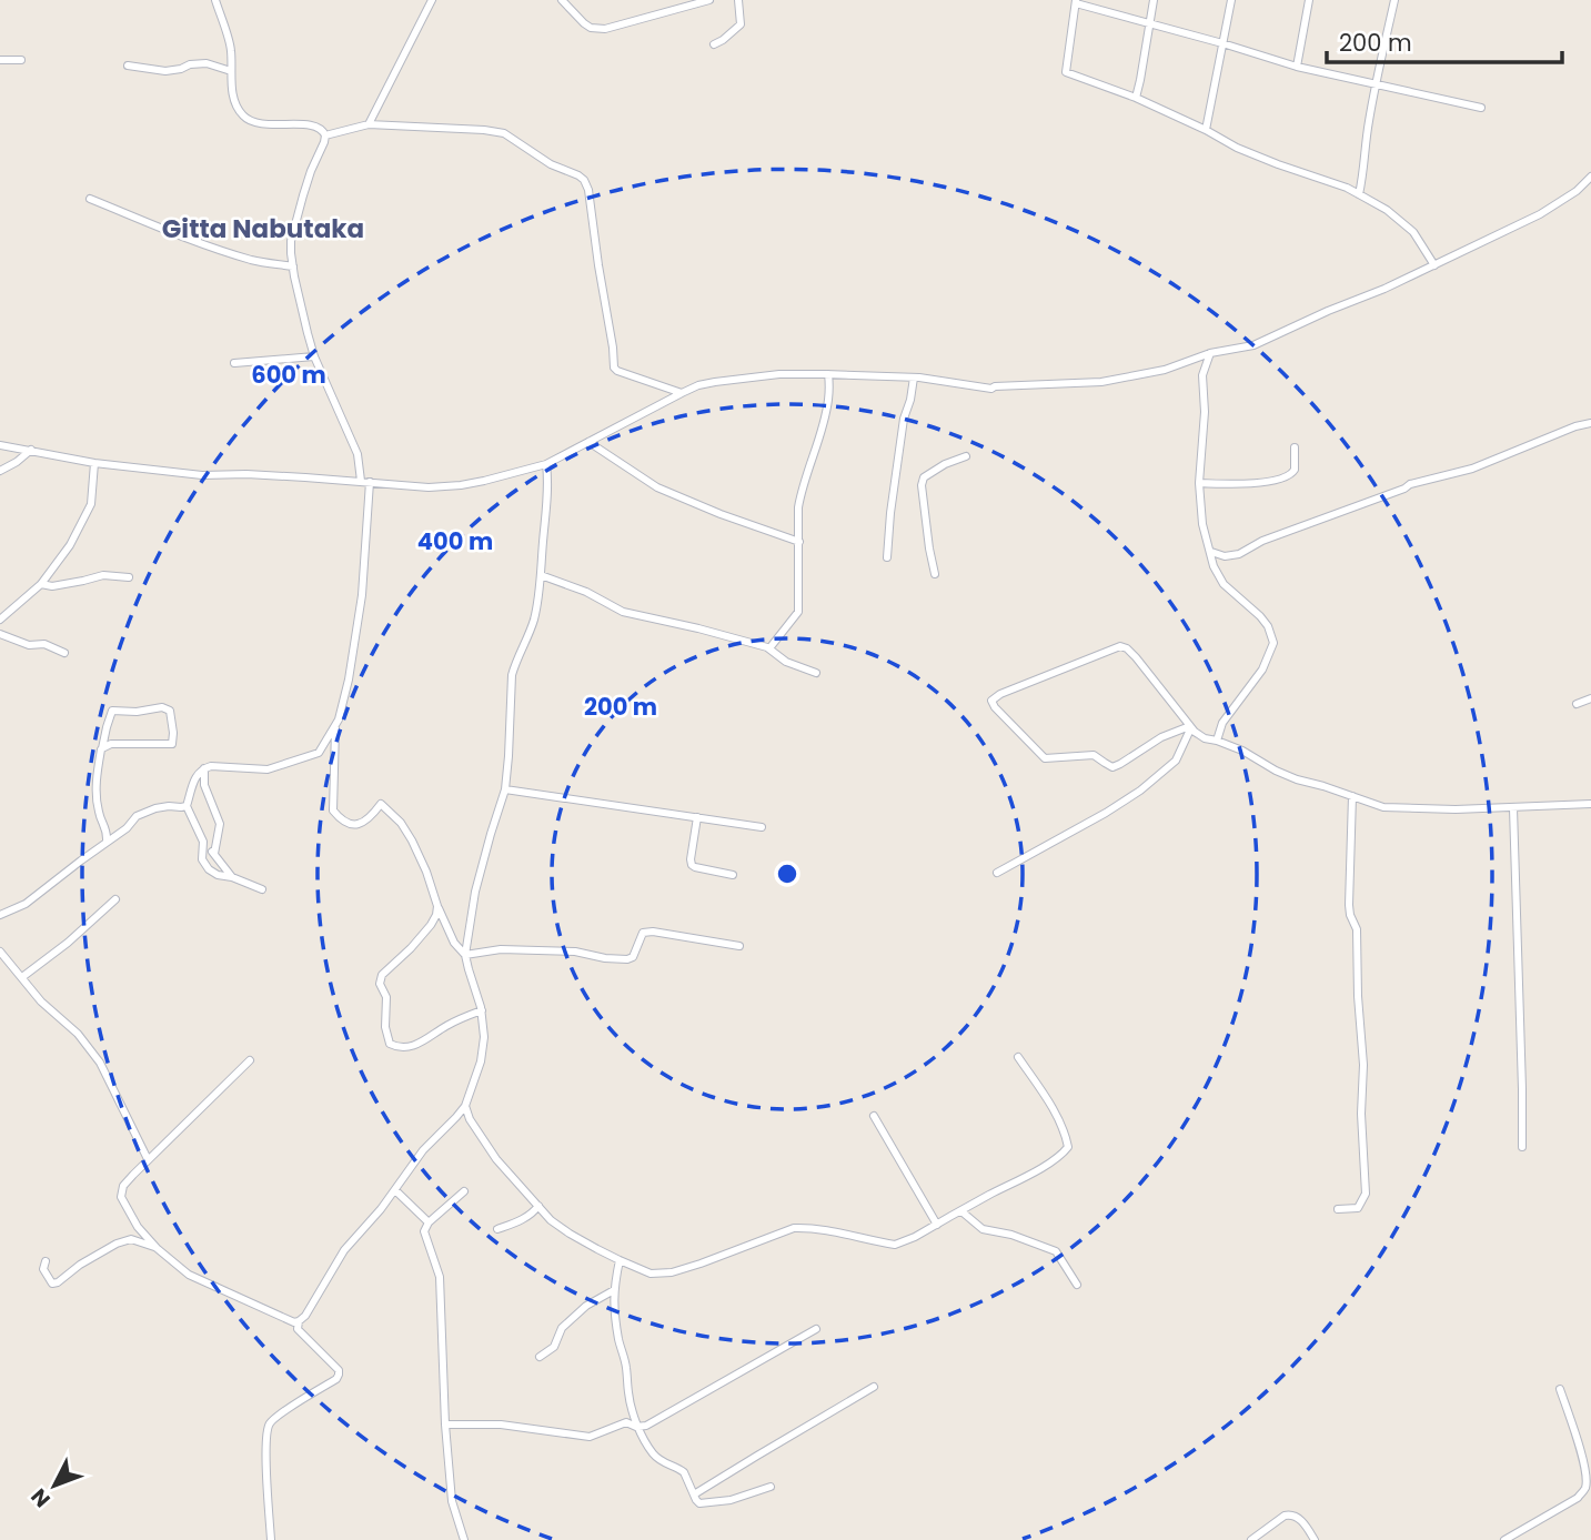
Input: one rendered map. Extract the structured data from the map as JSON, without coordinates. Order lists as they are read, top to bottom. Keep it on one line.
{"districts":["Gitta Nabutaka"],"scale_bar":"200 m","north":"bottom left","rings":["600 m","400 m","200 m"]}
